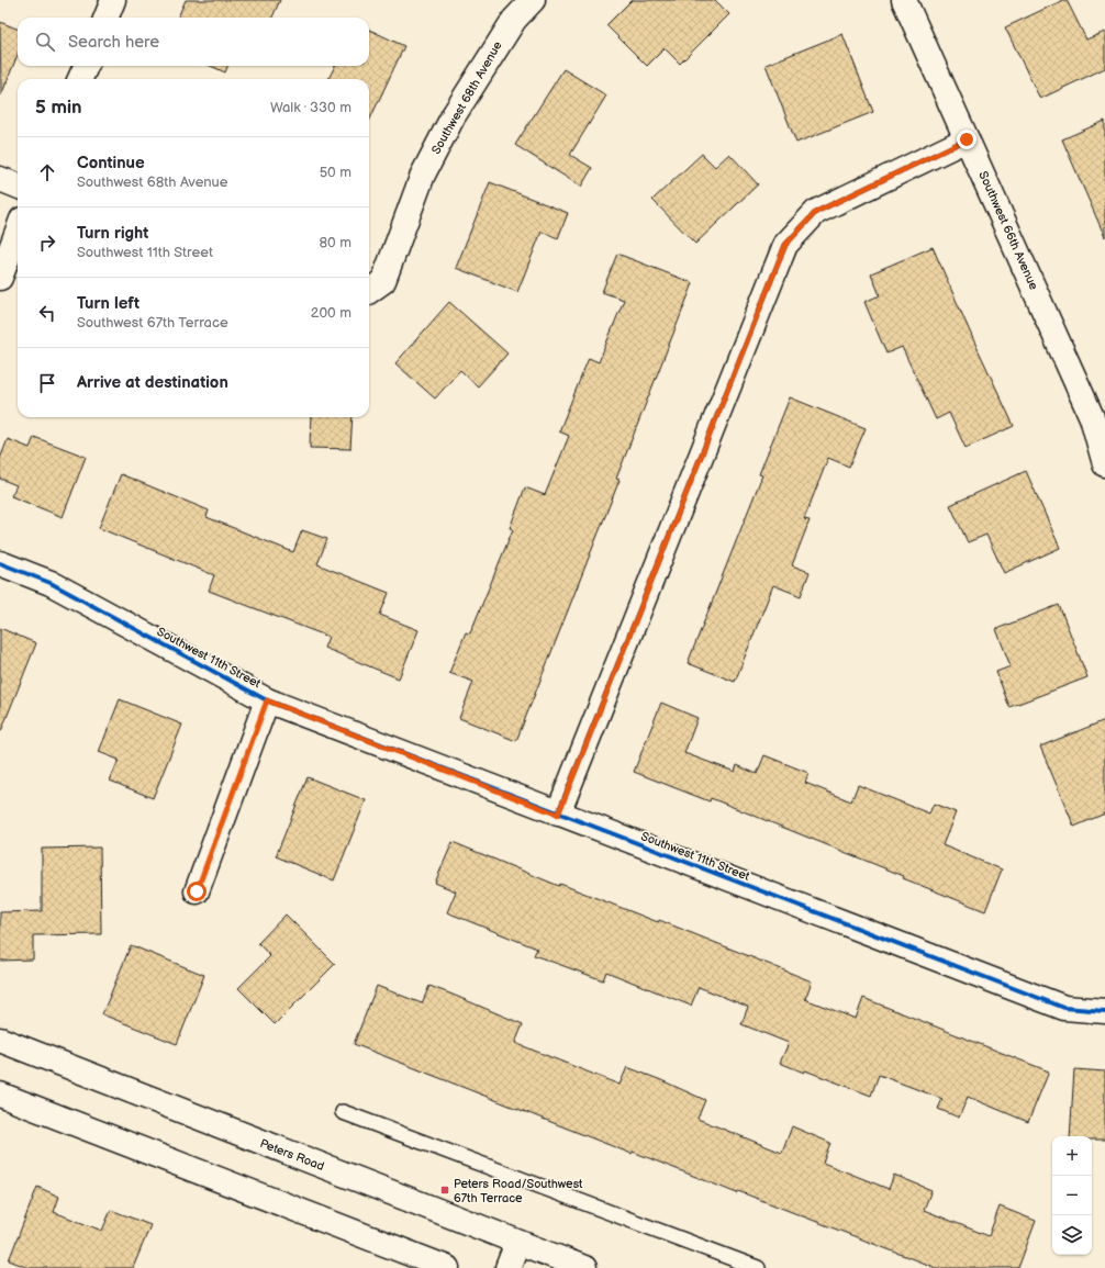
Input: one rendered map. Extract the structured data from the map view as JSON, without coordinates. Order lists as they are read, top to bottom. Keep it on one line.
{"streets":{"street":["Southwest 68th Avenue","Southwest 66th Avenue","Southwest 11th Street","Peters Road"]},"places":{"transit":["Peters Road/Southwest 67th Terrace"]},"page":{"search":"Search here","heading":["5 min","Walk · 330 m"],"list":[["Continue","Southwest 68th Avenue","50 m"],["Turn right","Southwest 11th Street","80 m"],["Turn left","Southwest 67th Terrace","200 m"],"Arrive at destination"],"map_buttons":["+","−"]}}
